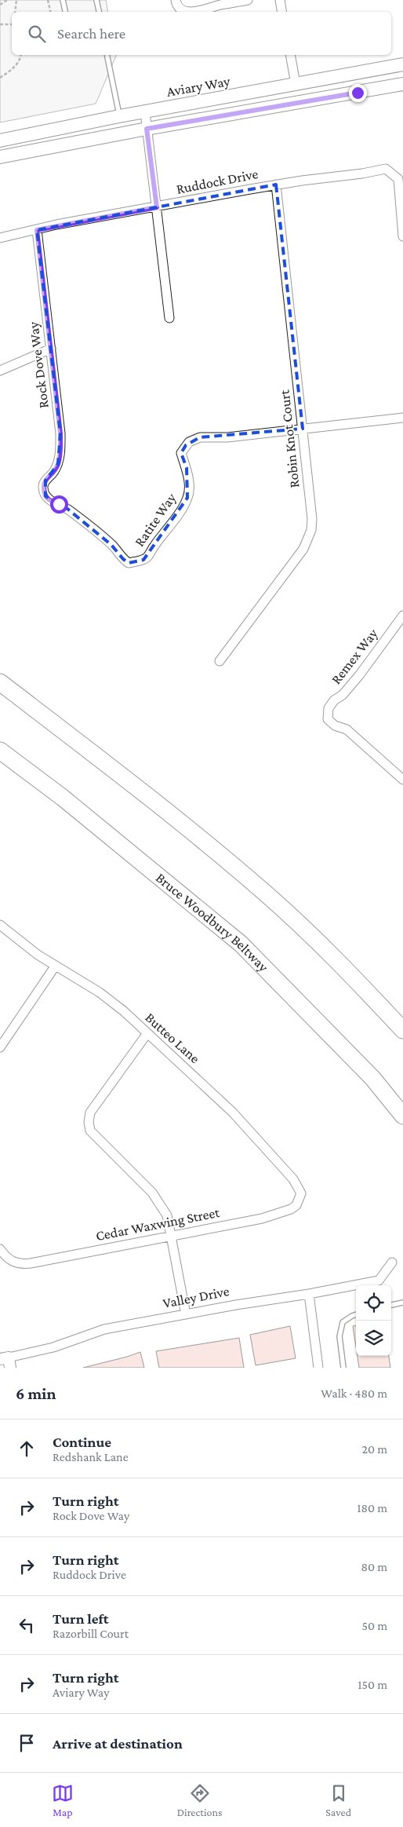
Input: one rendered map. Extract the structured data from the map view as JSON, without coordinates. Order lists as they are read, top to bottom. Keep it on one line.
{"streets":{"highway":["Bruce Woodbury Beltway"],"main road":["Aviary Way"],"street":["Ruddock Drive","Rock Dove Way","Robin Knot Court","Ratite Way","Remex Way","Butteo Lane","Cedar Waxwing Street","Valley Drive"]},"crossings":[["Ruddock Drive","Rock Dove Way"],["Ruddock Drive","Robin Knot Court"],["Rock Dove Way","Ratite Way"],["Robin Knot Court","Ratite Way"],["Butteo Lane","Cedar Waxwing Street"]],"page":{"search":"Search here","heading":["6 min","Walk · 480 m"],"list":[["Continue","Redshank Lane","20 m"],["Turn right","Rock Dove Way","180 m"],["Turn right","Ruddock Drive","80 m"],["Turn left","Razorbill Court","50 m"],["Turn right","Aviary Way","150 m"],"Arrive at destination"],"nav":["Map","Directions","Saved"]}}
